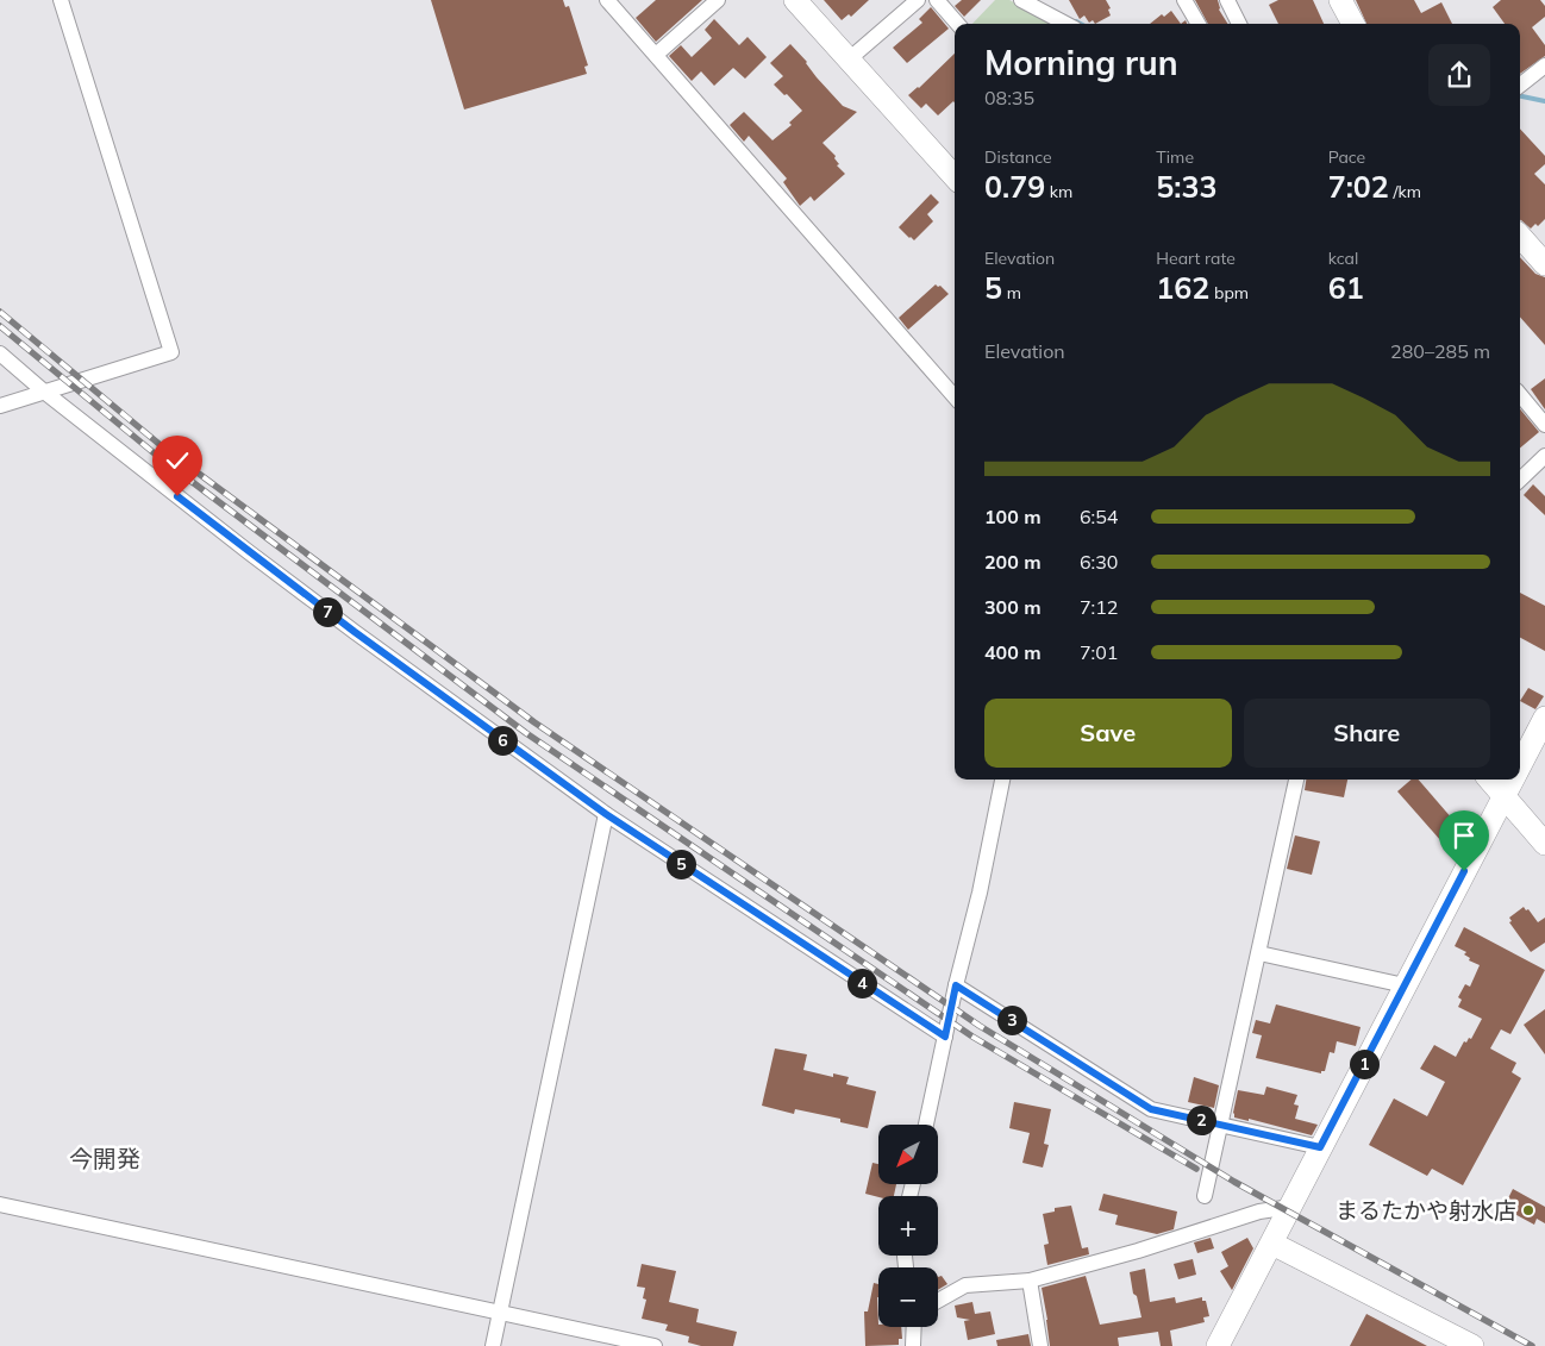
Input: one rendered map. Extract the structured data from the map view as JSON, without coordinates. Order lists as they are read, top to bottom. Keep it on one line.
{"districts":["今開発"],"places":["まるたかや射水店"],"north":"bottom left","page":{"heading":["Morning run","08:35"],"stats":[["Distance","0.79 km"],["Time","5:33"],["Pace","7:02 /km"],["Elevation","5 m"],["Heart rate","162 bpm"],["kcal","61"]],"chart":["Elevation","280–285 m"],"list":[{"name":"100 m","note":"6:54"},{"name":"200 m","note":"6:30"},{"name":"300 m","note":"7:12"},{"name":"400 m","note":"7:01"}],"pins":["7","6","5","4","3","1","2"],"buttons":["Save","Share"],"map_buttons":["+","−"]}}
